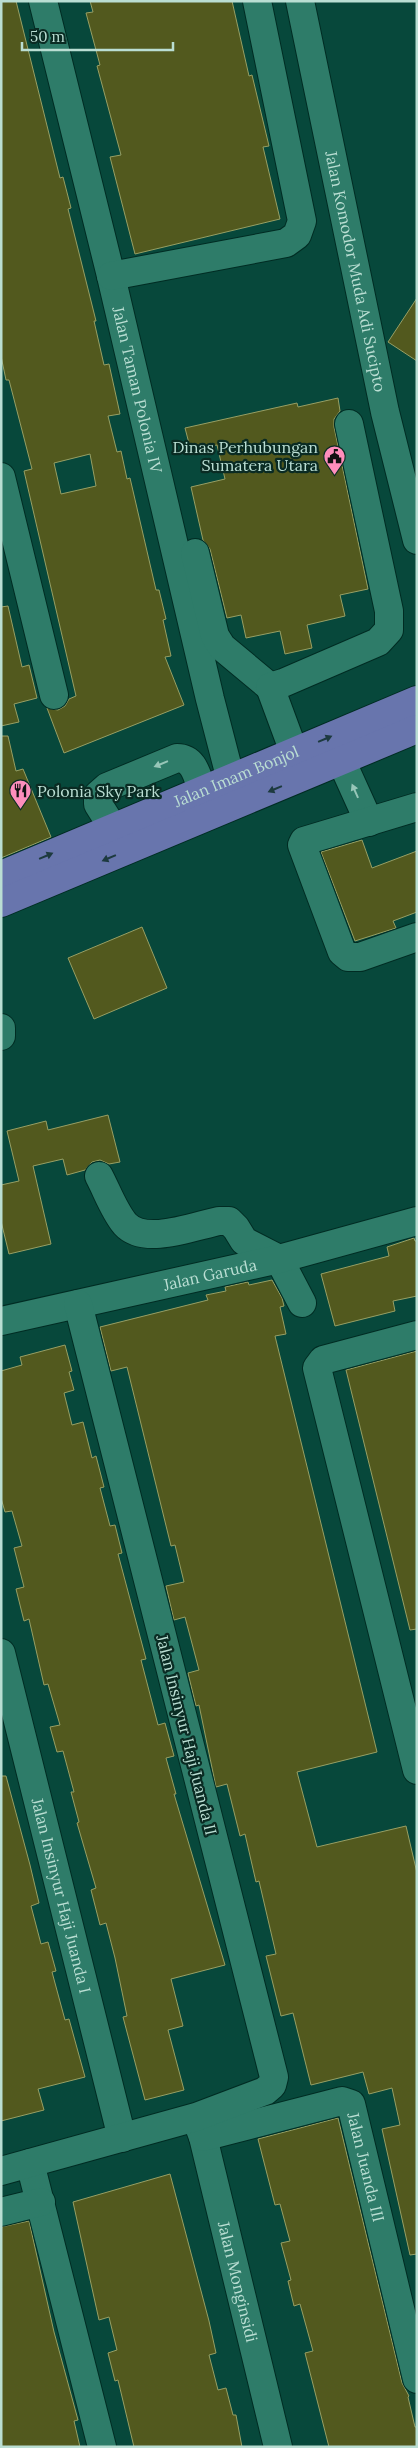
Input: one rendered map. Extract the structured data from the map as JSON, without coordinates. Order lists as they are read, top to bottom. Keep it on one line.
{"streets":{"main road":["Jalan Imam Bonjol"],"street":["Jalan Komodor Muda Adi Sucipto","Jalan Taman Polonia IV","Jalan Garuda","Jalan Insinyur Haji Juanda II","Jalan Insinyur Haji Juanda I","Jalan Juanda III","Jalan Monginsidi"]},"crossings":[["Jalan Taman Polonia IV","Jalan Imam Bonjol"],["Jalan Garuda","Jalan Insinyur Haji Juanda II"],["Jalan Insinyur Haji Juanda II","Jalan Juanda III"],["Jalan Insinyur Haji Juanda II","Jalan Monginsidi"],["Jalan Juanda III","Jalan Monginsidi"]],"places":{"public building":["Dinas Perhubungan Sumatera Utara"],"restaurant":["Polonia Sky Park"]},"scale_bar":"50 m"}
